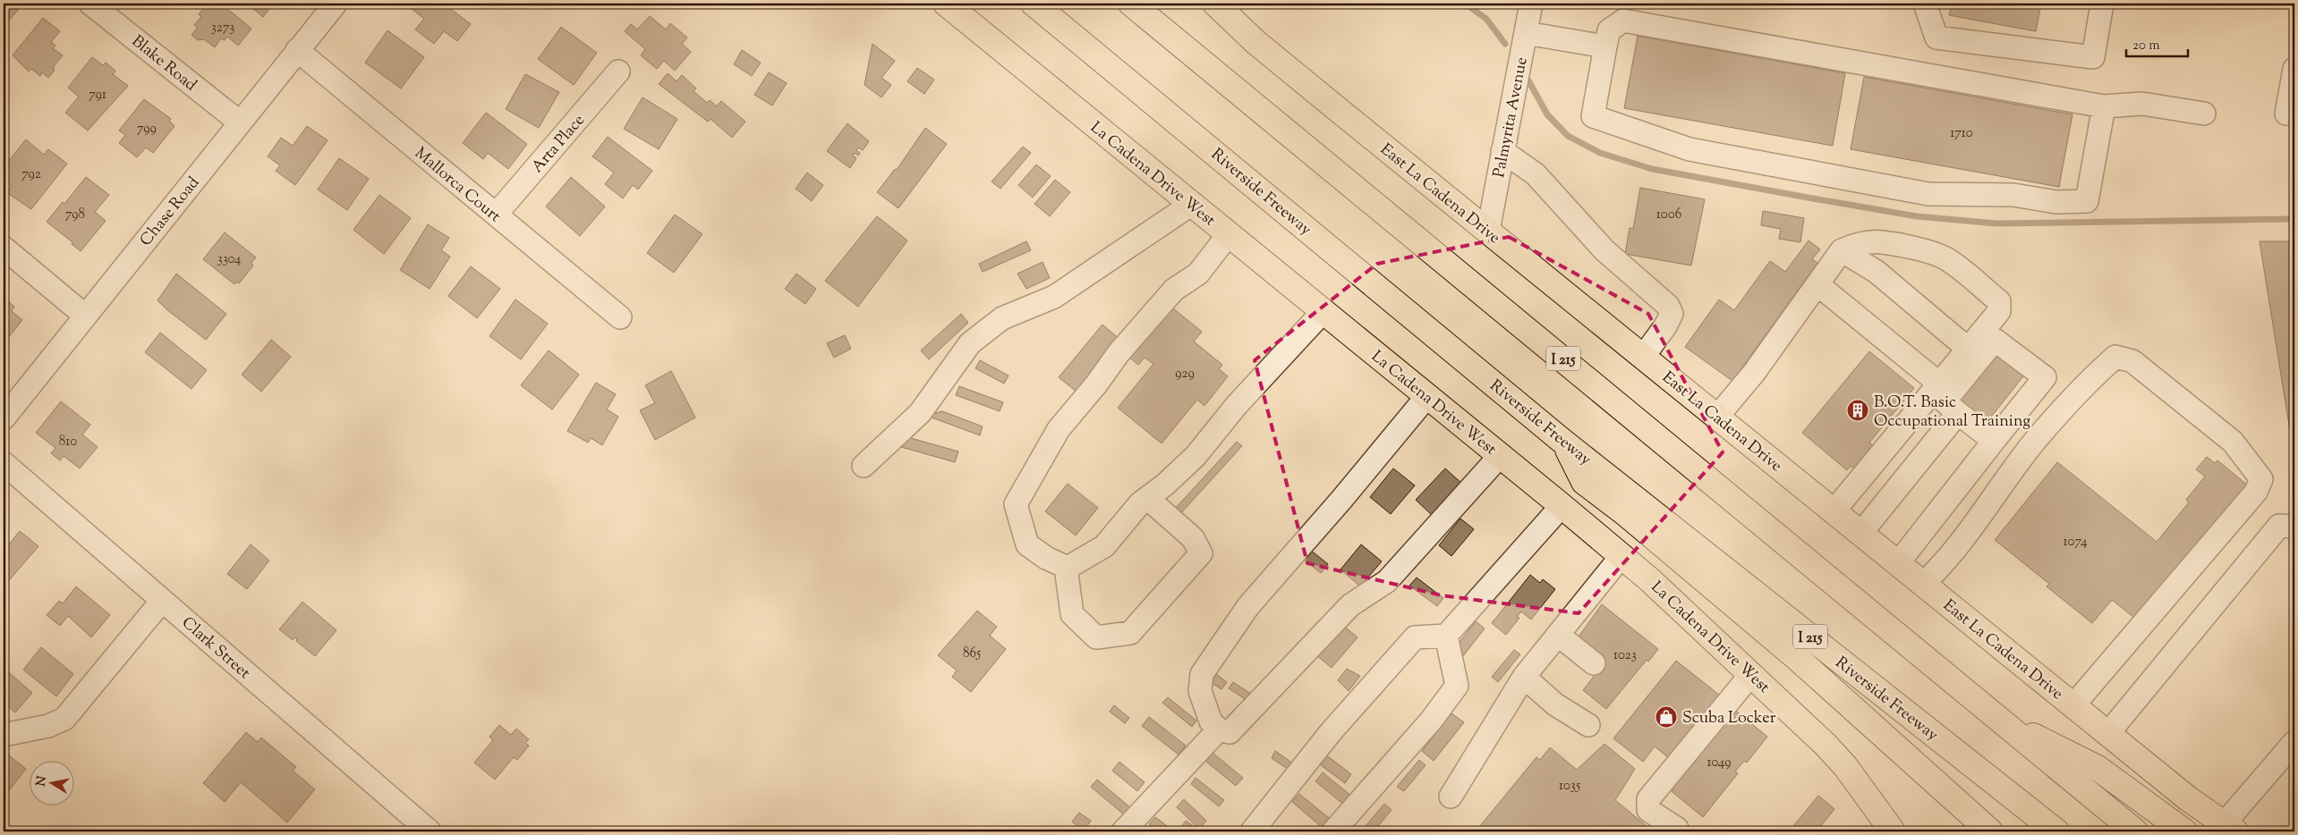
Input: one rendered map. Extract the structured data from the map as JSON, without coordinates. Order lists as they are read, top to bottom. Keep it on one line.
{"streets":{"main road":["La Cadena Drive West","Riverside Freeway","East La Cadena Drive","I 215"],"street":["Blake Road","Palmyrita Avenue","Arta Place","Mallorca Court","Chase Road","Clark Street"]},"crossings":[["Blake Road","Chase Road"],["Palmyrita Avenue","East La Cadena Drive"],["Arta Place","Mallorca Court"],["Mallorca Court","Chase Road"]],"places":{"building":["B.O.T. Basic Occupational Training"],"shop":["Scuba Locker"]},"house_numbers":["3273","791","799","1710","792","798","1006","3304","929","810","1074","865","1023","1049","1035"],"scale_bar":"20 m","north":"left"}
